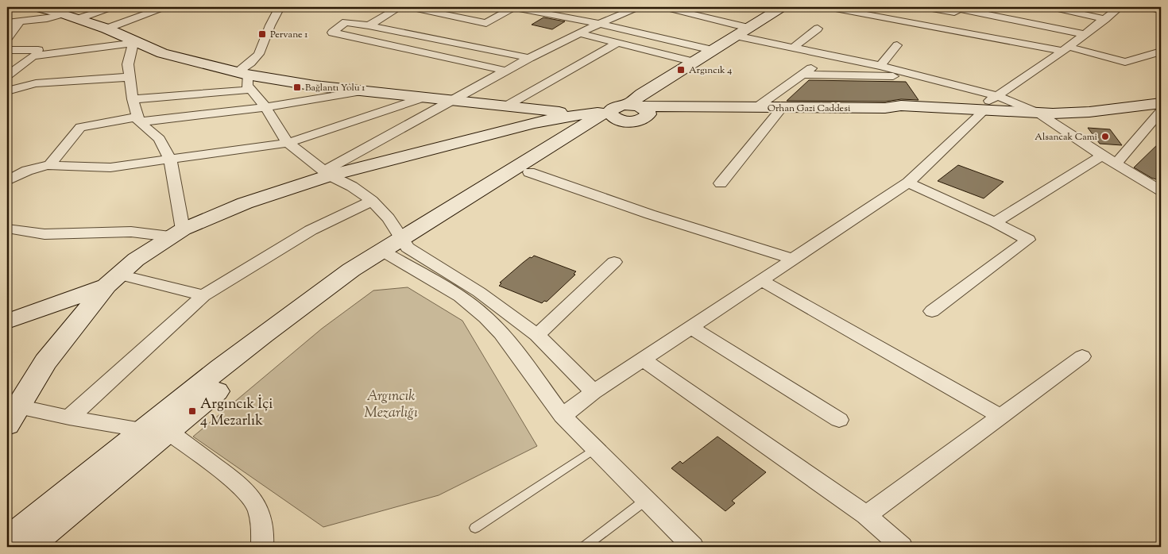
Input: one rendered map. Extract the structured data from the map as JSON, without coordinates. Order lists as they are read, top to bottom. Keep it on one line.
{"streets":{"street":["Orhan Gazi Caddesi"]},"parks":["Argıncık Mezarlığı"],"places":{"transit":["Pervane 1","Argıncık 4","Bağlantı Yolu 1","Argıncık İçi 4 Mezarlık"],"other":["Alsancak Cami"]}}
